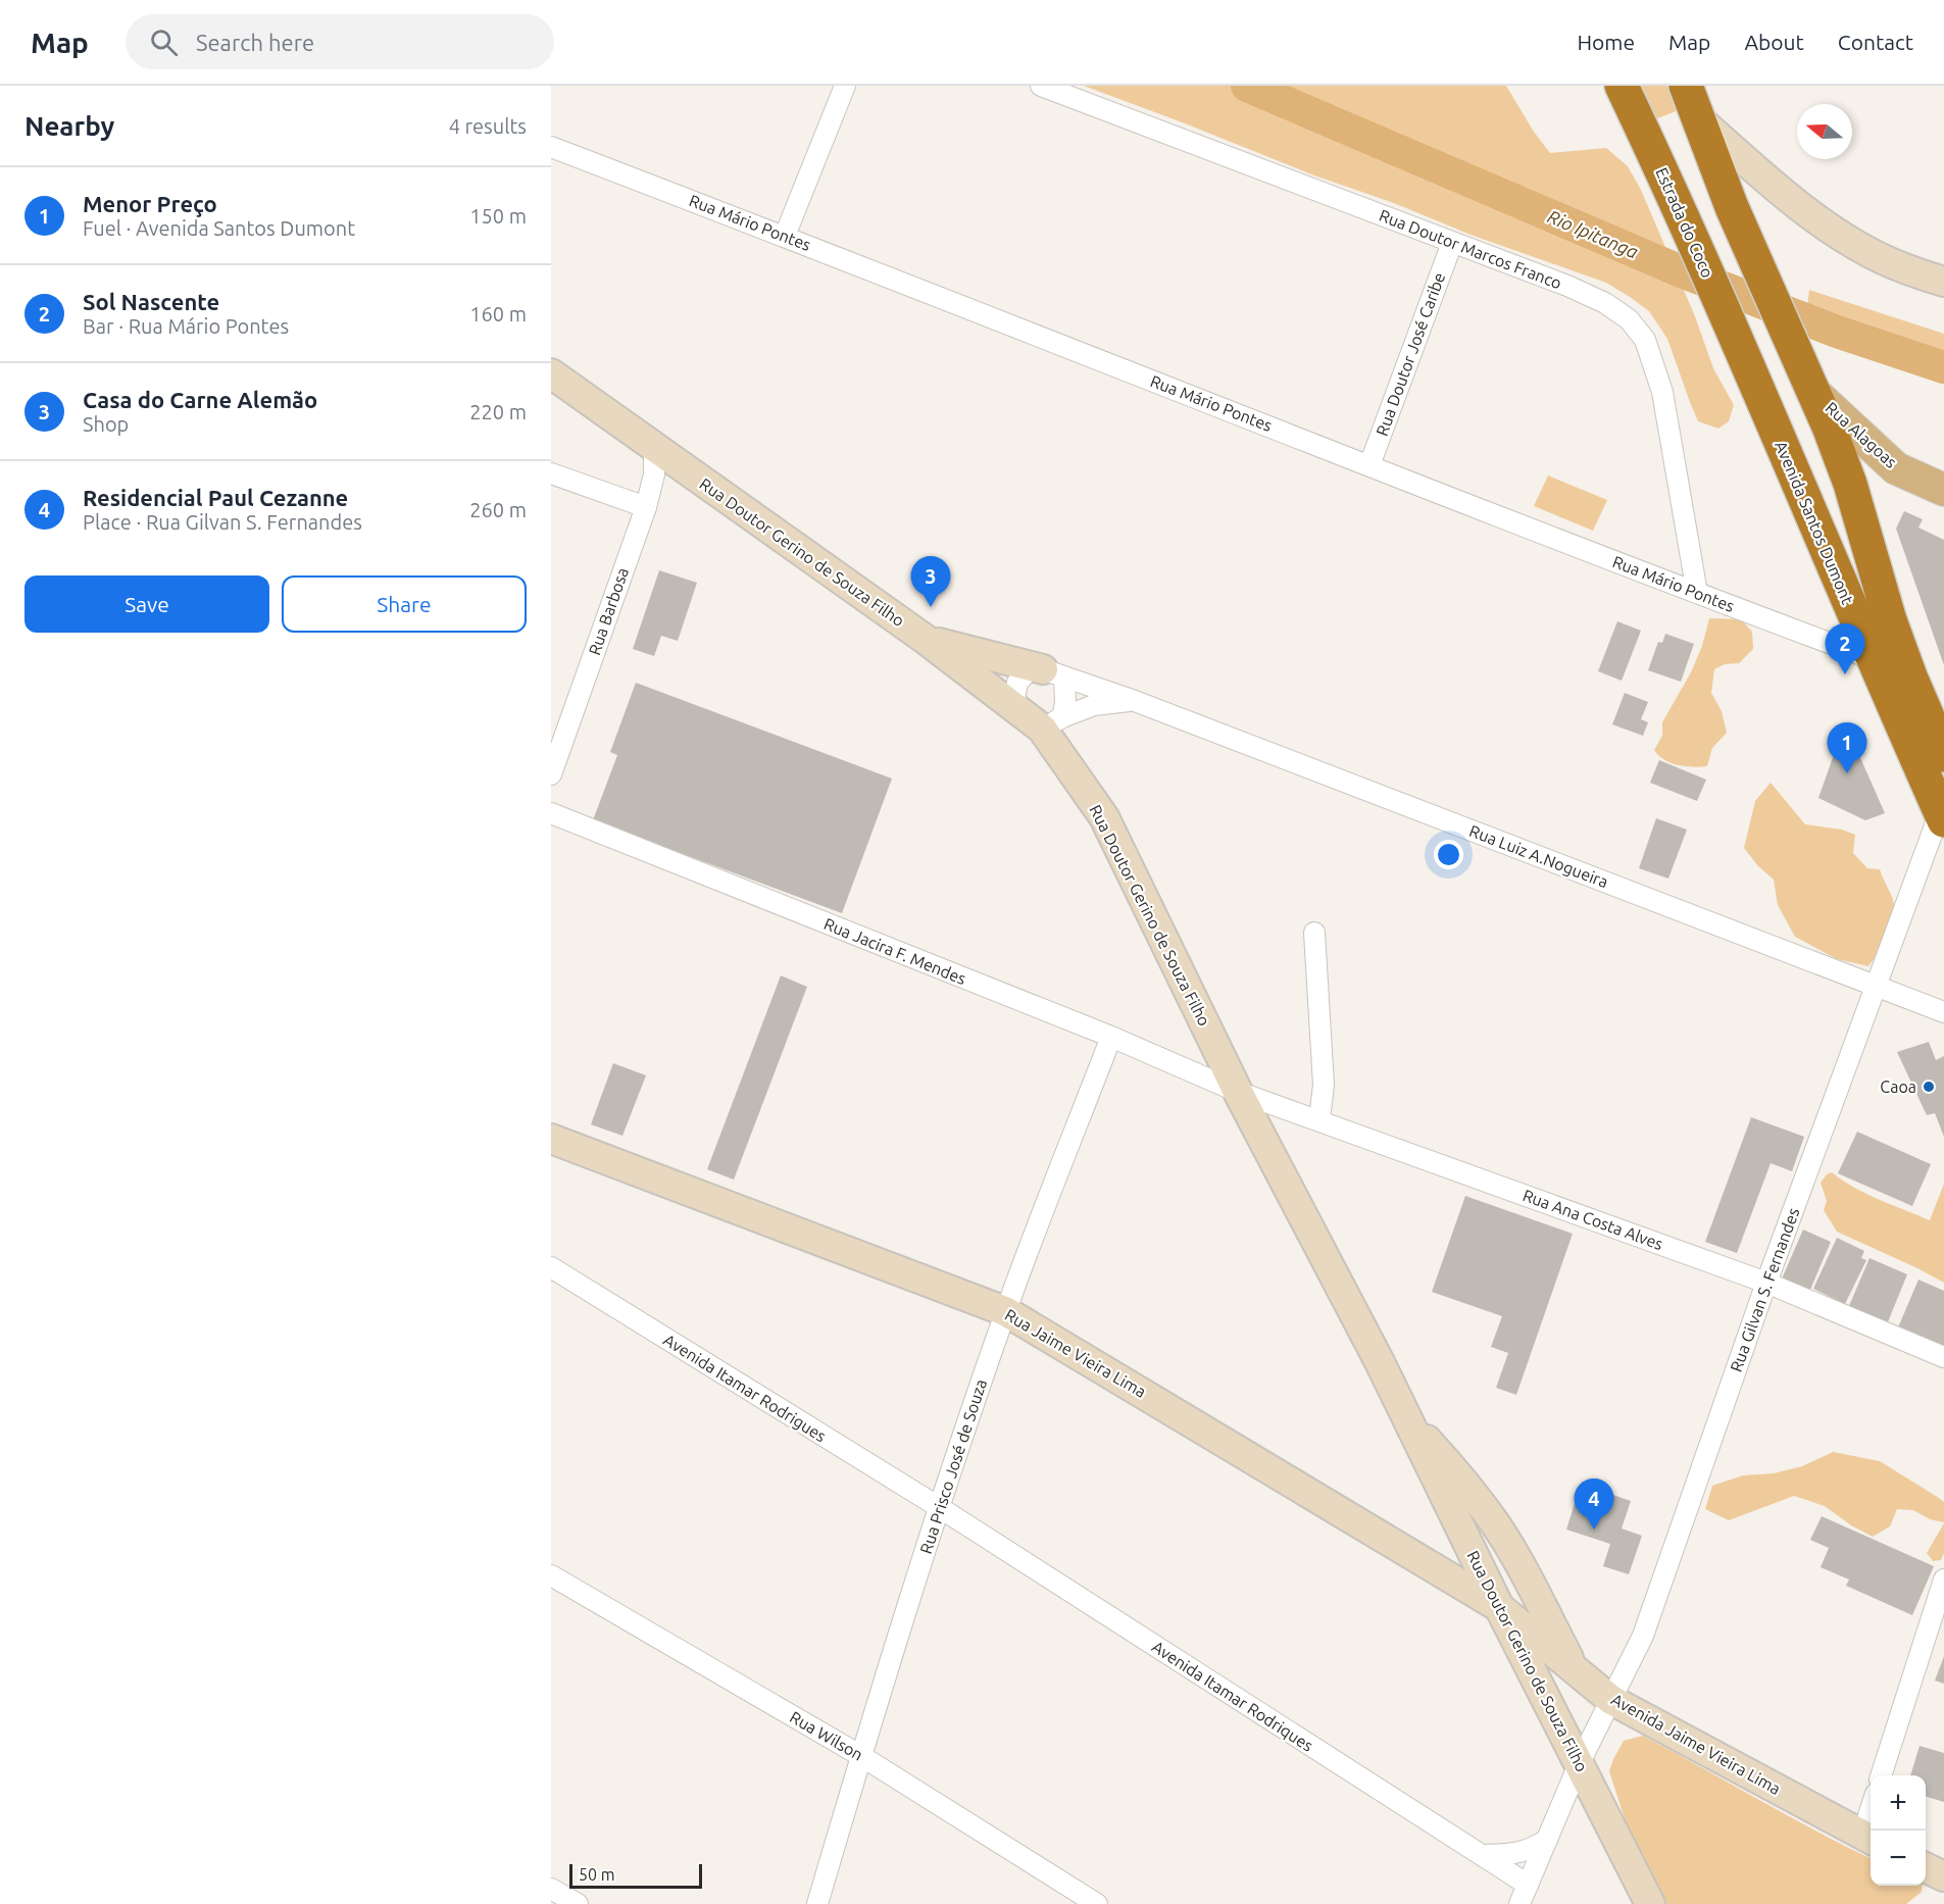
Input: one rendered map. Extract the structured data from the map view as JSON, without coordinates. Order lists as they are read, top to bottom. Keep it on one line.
{"streets":{"highway":["Estrada do Coco","Avenida Santos Dumont"],"main road":["Rua Alagoas","Rua Doutor Gerino de Souza Filho","Rua Jaime Vieira Lima","Avenida Jaime Vieira Lima"],"street":["Rua Mário Pontes","Rua Doutor Marcos Franco","Rua Doutor José Caribe","Rua Barbosa","Rua Luiz A.Nogueira","Rua Jacira F. Mendes","Rua Ana Costa Alves","Rua Gilvan S. Fernandes","Avenida Itamar Rodrigues","Rua Prisco José de Souza","Avenida Itamar Rodriques","Rua Wilson"]},"crossings":[["Rua Mário Pontes","Rua Doutor Marcos Franco"],["Rua Mário Pontes","Rua Doutor José Caribe"],["Rua Mário Pontes","Avenida Santos Dumont"],["Estrada do Coco","Avenida Santos Dumont"],["Rua Doutor Marcos Franco","Rua Doutor José Caribe"],["Rua Alagoas","Avenida Santos Dumont"],["Avenida Santos Dumont","Rua Gilvan S. Fernandes"],["Rua Doutor Gerino de Souza Filho","Rua Barbosa"],["Rua Doutor Gerino de Souza Filho","Rua Luiz A.Nogueira"],["Rua Doutor Gerino de Souza Filho","Rua Jacira F. Mendes"],["Rua Doutor Gerino de Souza Filho","Rua Ana Costa Alves"],["Rua Doutor Gerino de Souza Filho","Rua Gilvan S. Fernandes"],["Rua Doutor Gerino de Souza Filho","Rua Jaime Vieira Lima"],["Rua Doutor Gerino de Souza Filho","Avenida Jaime Vieira Lima"],["Rua Luiz A.Nogueira","Rua Gilvan S. Fernandes"],["Rua Jacira F. Mendes","Rua Ana Costa Alves"],["Rua Jacira F. Mendes","Rua Prisco José de Souza"],["Rua Ana Costa Alves","Rua Gilvan S. Fernandes"],["Rua Gilvan S. Fernandes","Avenida Itamar Rodriques"],["Rua Gilvan S. Fernandes","Avenida Jaime Vieira Lima"],["Rua Jaime Vieira Lima","Rua Prisco José de Souza"],["Rua Jaime Vieira Lima","Avenida Jaime Vieira Lima"],["Avenida Itamar Rodrigues","Rua Prisco José de Souza"],["Avenida Itamar Rodrigues","Avenida Itamar Rodriques"],["Rua Prisco José de Souza","Avenida Itamar Rodriques"],["Rua Prisco José de Souza","Rua Wilson"]],"water":["Rio Ipitanga"],"places":["Caoa"],"scale_bar":"50 m","north":"left","page":{"header":"Map","search":"Search here","nav":["Home","Map","About","Contact"],"heading":["Nearby","4 results"],"list":[{"mark":"1","name":"Menor Preço","note":"Fuel · Avenida Santos Dumont","value":"150 m"},{"mark":"2","name":"Sol Nascente","note":"Bar · Rua Mário Pontes","value":"160 m"},{"mark":"3","name":"Casa do Carne Alemão","note":"Shop","value":"220 m"},{"mark":"4","name":"Residencial Paul Cezanne","note":"Place · Rua Gilvan S. Fernandes","value":"260 m"}],"pins":["3","2","1","4"],"buttons":["Save","Share"],"map_buttons":["+","−"],"scale":"50 m"}}
